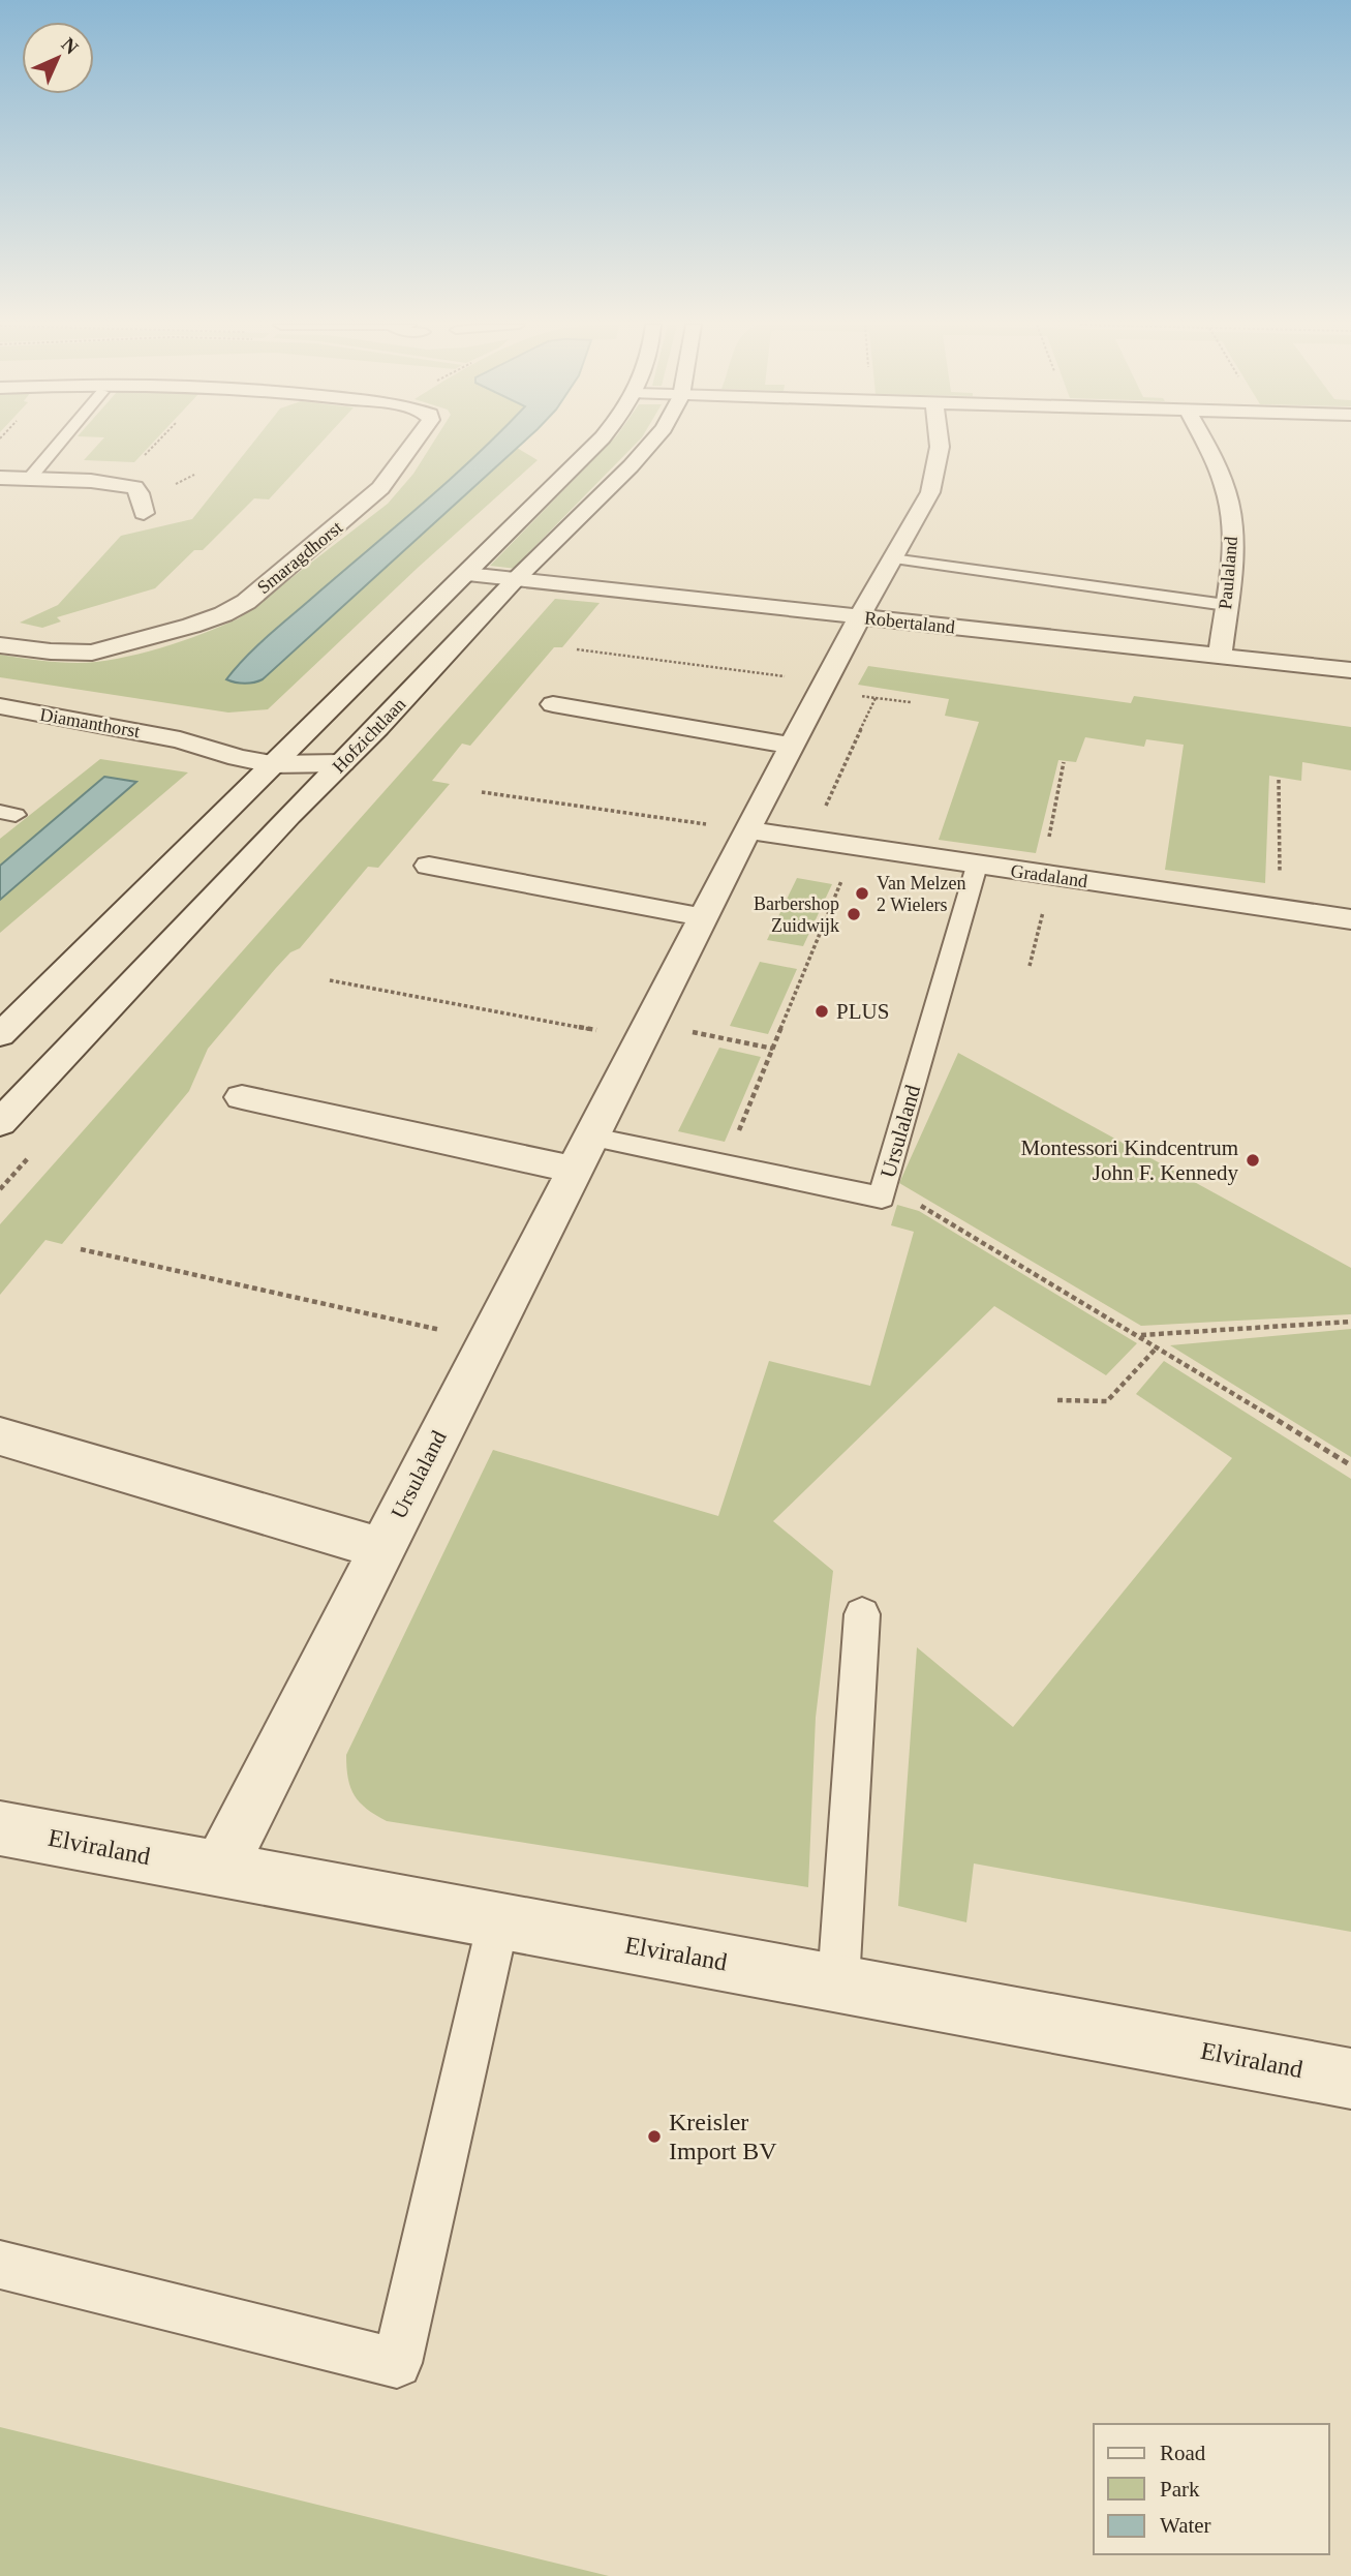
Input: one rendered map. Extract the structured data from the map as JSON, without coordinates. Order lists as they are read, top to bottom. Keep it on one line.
{"streets":{"street":["Smaragdhorst","Paulaland","Robertaland","Diamanthorst","Hofzichtlaan","Gradaland","Ursulaland","Elviraland"]},"crossings":[["Paulaland","Robertaland"],["Robertaland","Hofzichtlaan"],["Robertaland","Ursulaland"],["Diamanthorst","Hofzichtlaan"],["Gradaland","Ursulaland"],["Ursulaland","Elviraland"]],"places":["Van Melzen 2 Wielers","Barbershop Zuidwijk","PLUS","Montessori Kindcentrum John F. Kennedy","Kreisler Import BV"],"legend":["Road","Park","Water"],"north":"top right"}
